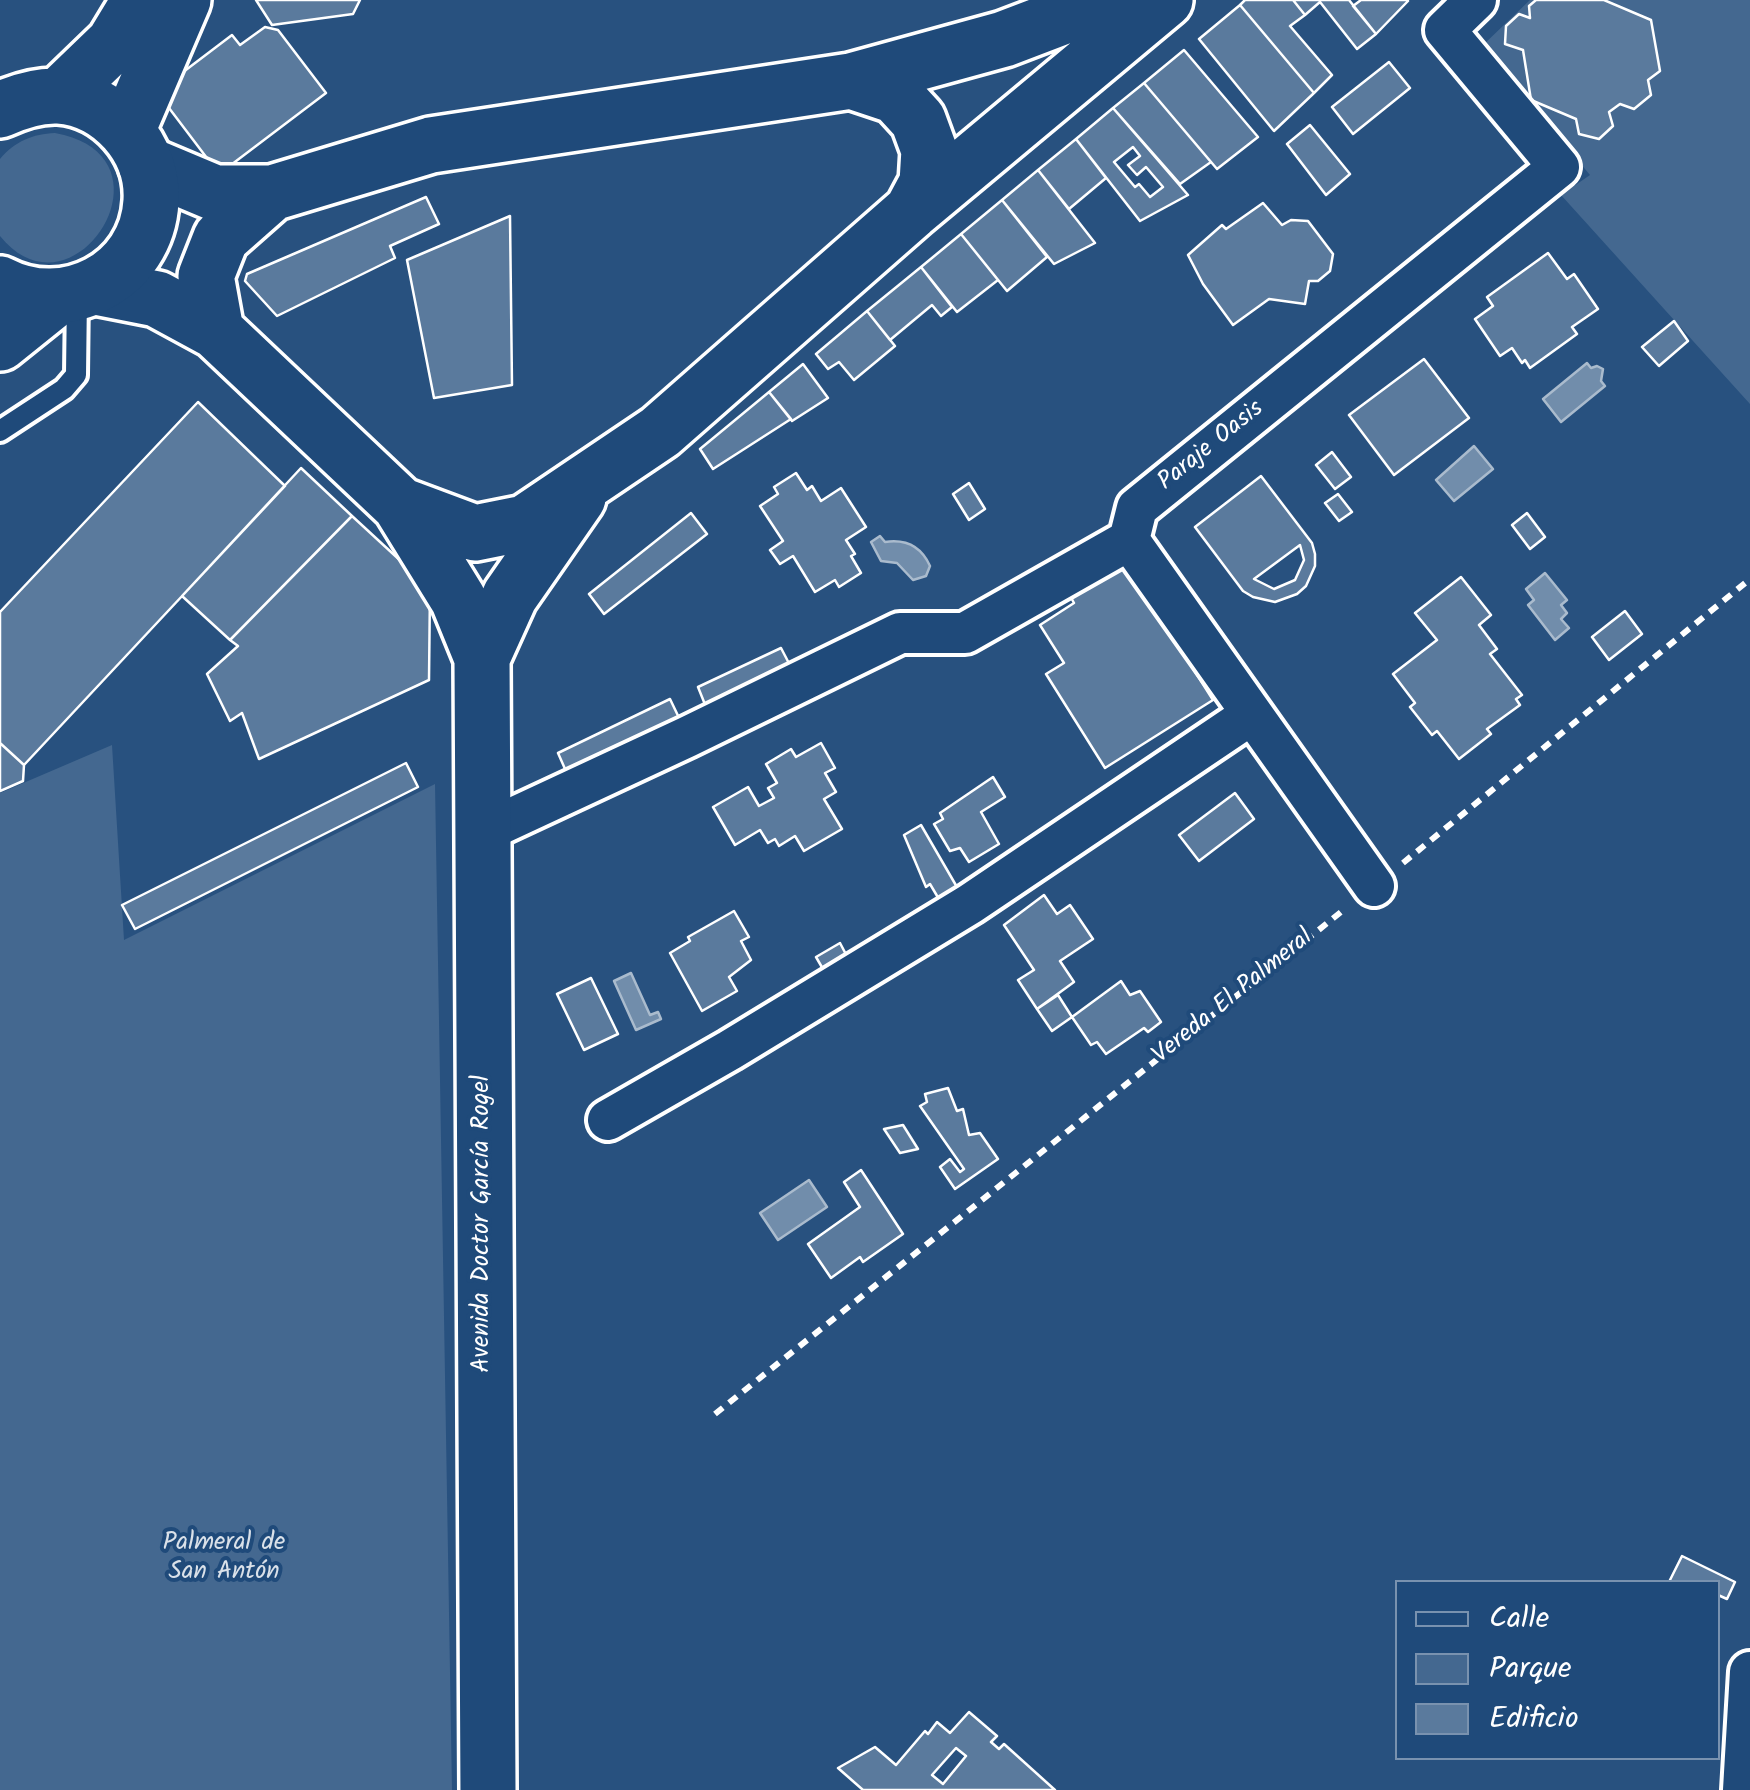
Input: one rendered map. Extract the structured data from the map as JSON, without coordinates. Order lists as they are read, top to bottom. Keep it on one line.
{"streets":{"main road":["Avenida Doctor García Rogel"],"street":["Paraje Oasis"],"path":["Vereda El Palmeral"]},"parks":["Palmeral de San Antón"],"legend":["Calle","Parque","Edificio"]}
